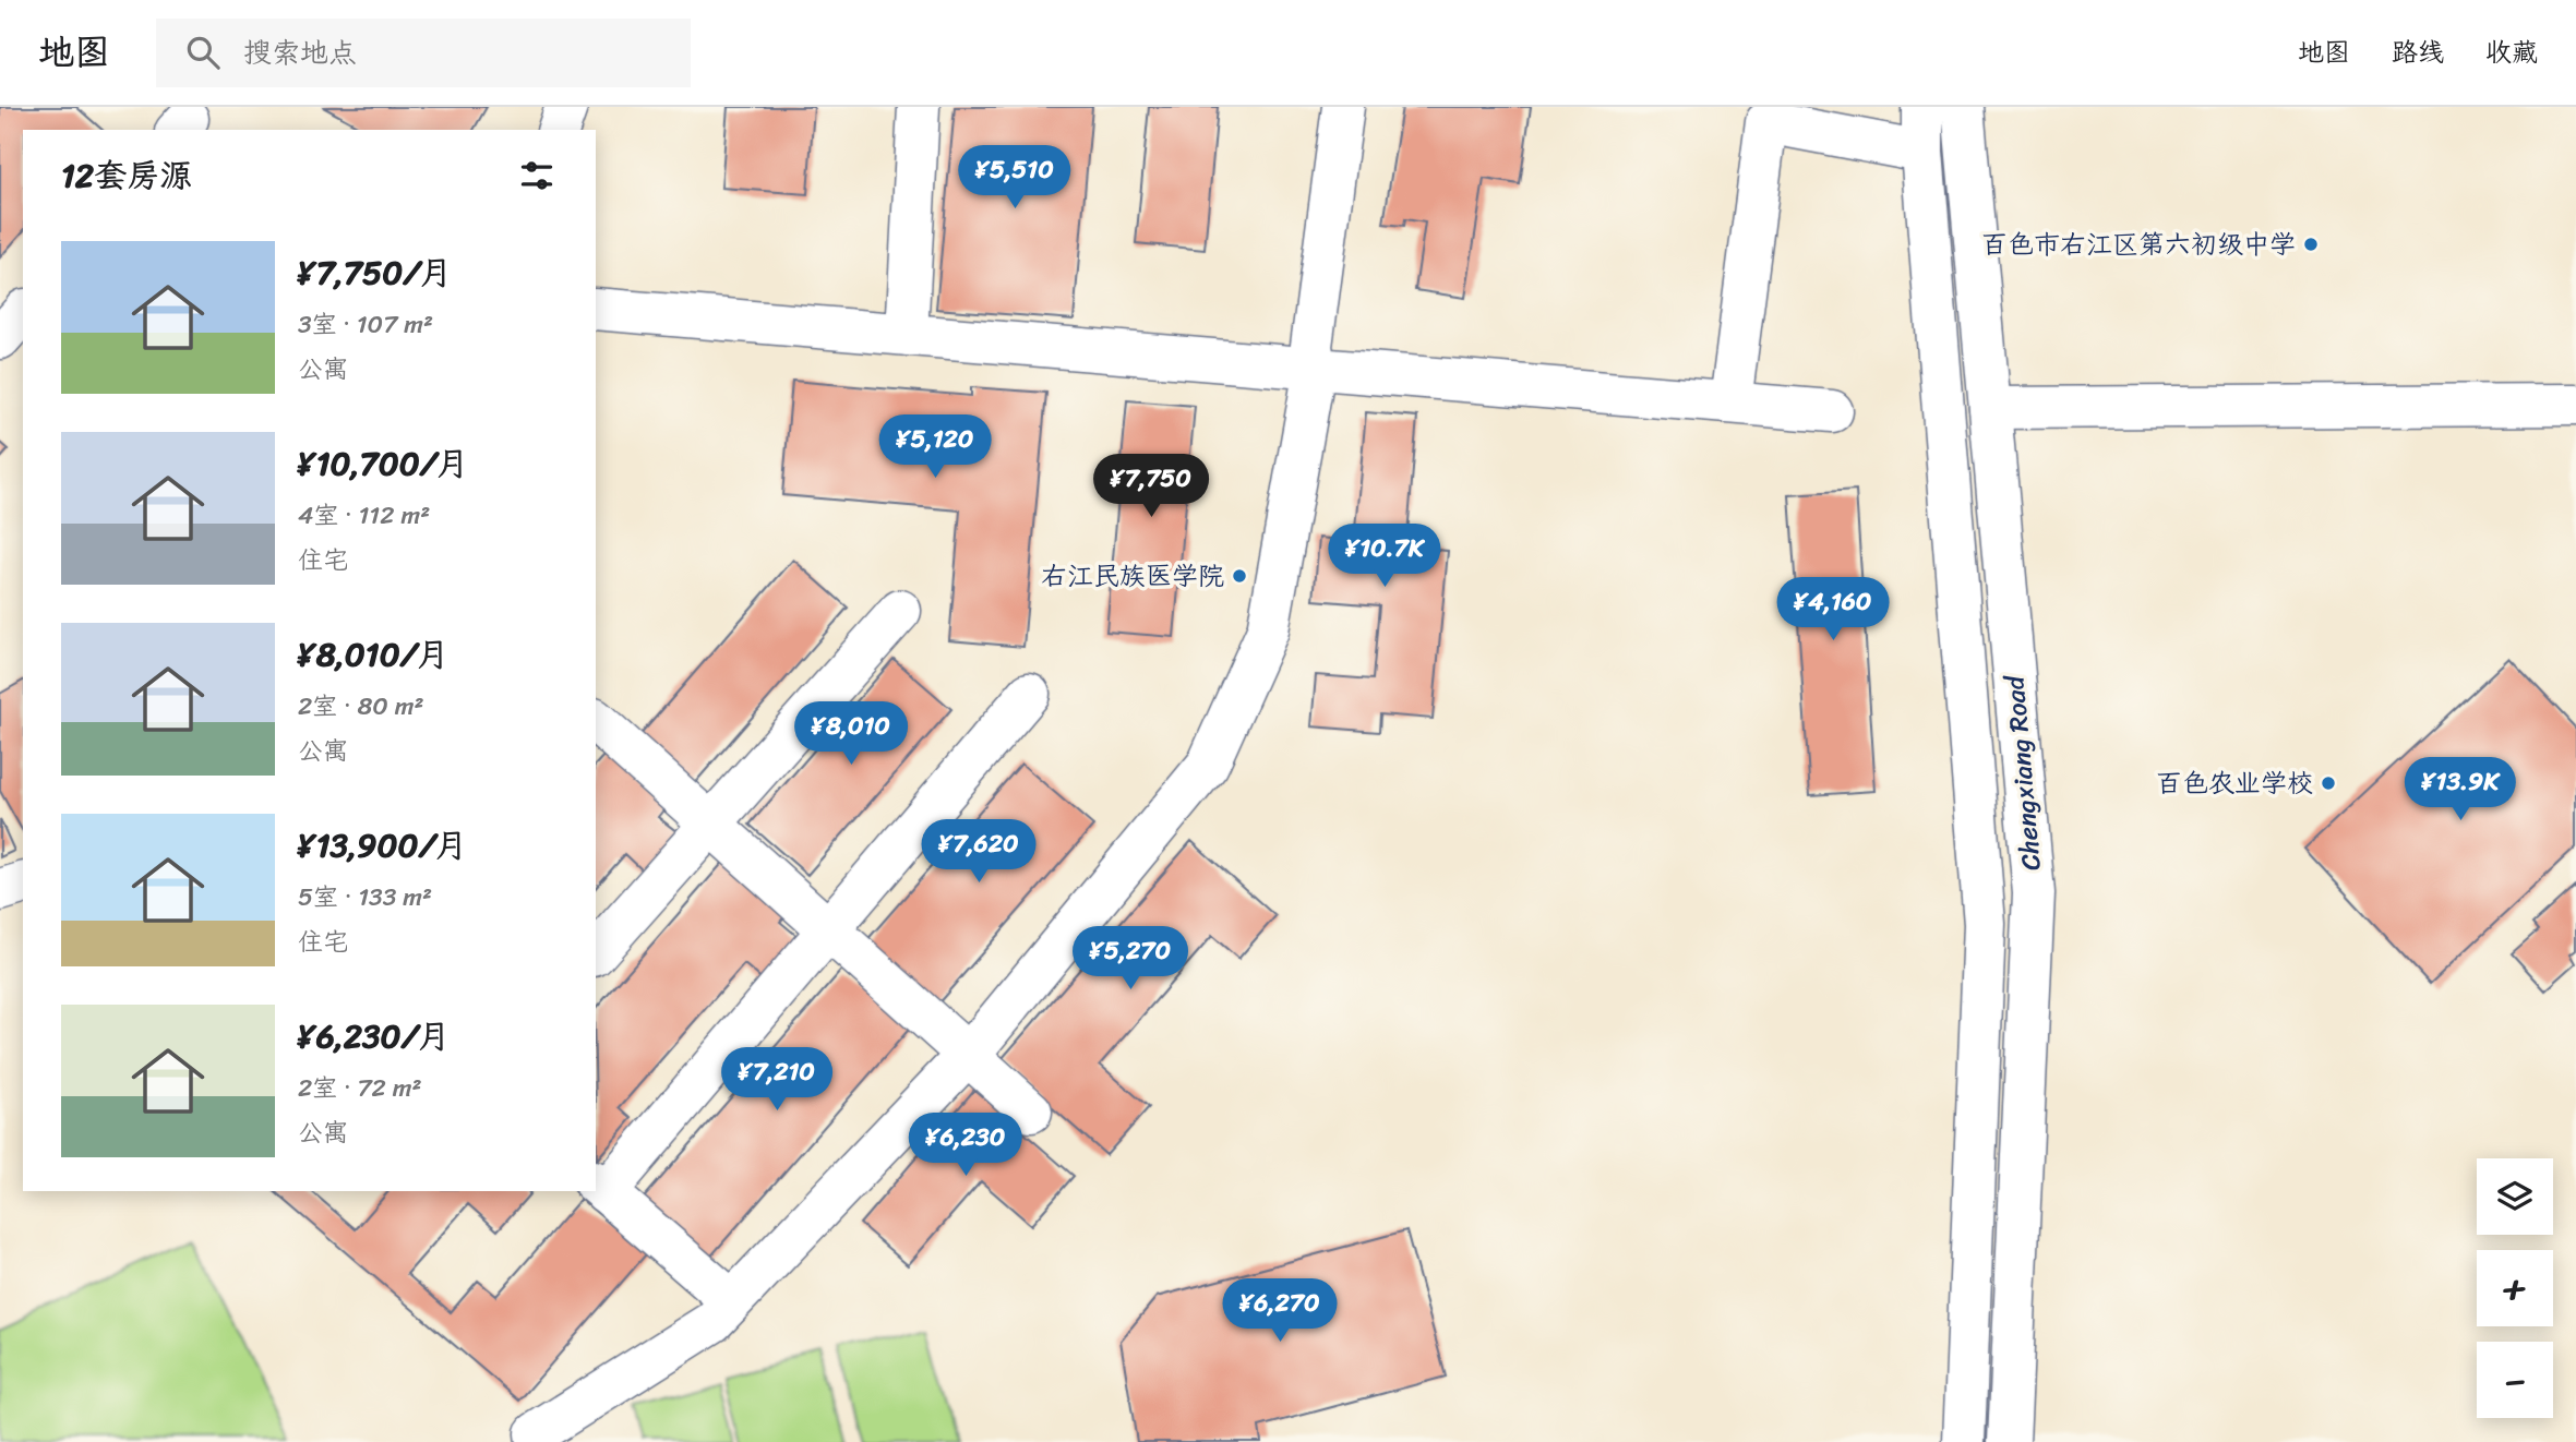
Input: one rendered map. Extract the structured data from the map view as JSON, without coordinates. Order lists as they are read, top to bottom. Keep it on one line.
{"streets":{"main road":["Chengxiang Road"]},"places":["百色市右江区第六初级中学","右江民族医学院","百色农业学校"],"page":{"header":"地图","search":"搜索地点","nav":["地图","路线","收藏"],"heading":"12套房源","price":["¥5,510","¥5,120","¥7,750","¥10.7K","¥4,160","¥8,010","¥13.9K","¥7,620","¥5,270","¥7,210","¥6,230","¥6,270"],"list":[{"name":"¥7,750/月","note":"3室 · 107 m² · 公寓"},{"name":"¥10,700/月","note":"4室 · 112 m² · 住宅"},{"name":"¥8,010/月","note":"2室 · 80 m² · 公寓"},{"name":"¥13,900/月","note":"5室 · 133 m² · 住宅"},{"name":"¥6,230/月","note":"2室 · 72 m² · 公寓"}],"map_buttons":["+","−"]}}
